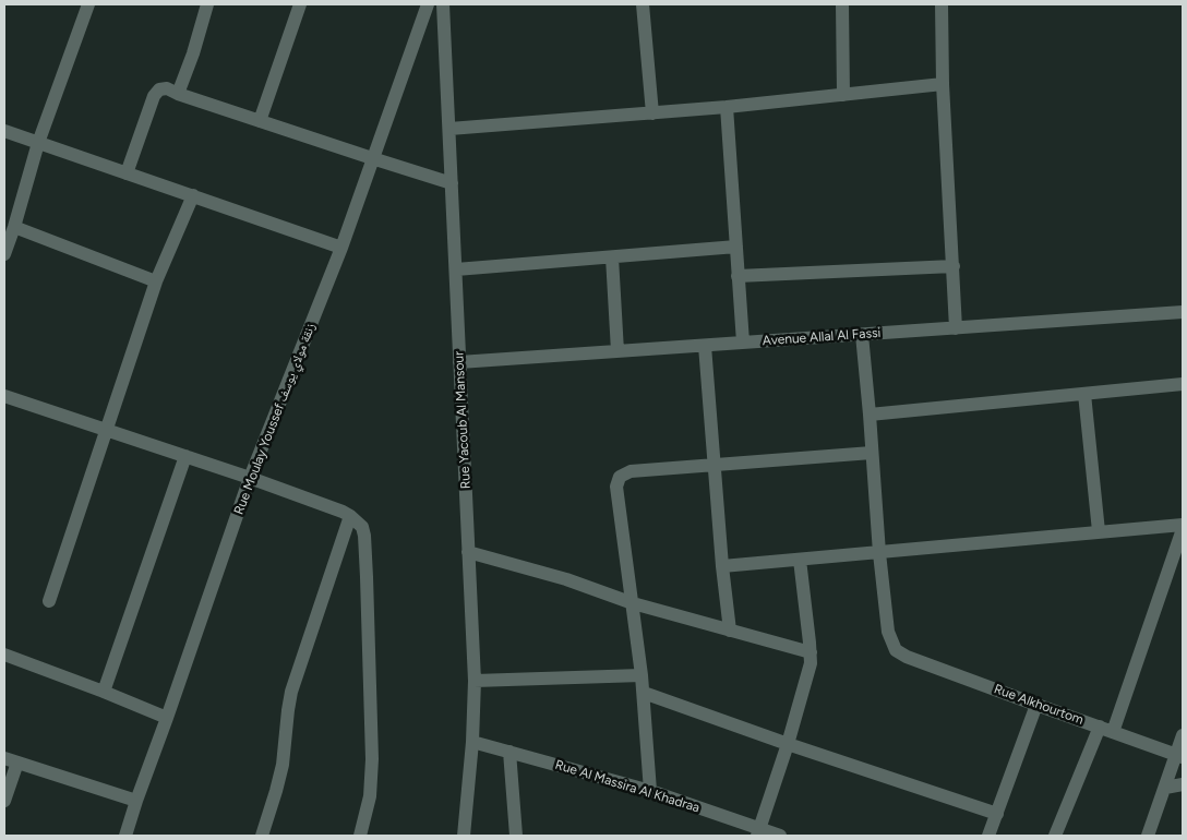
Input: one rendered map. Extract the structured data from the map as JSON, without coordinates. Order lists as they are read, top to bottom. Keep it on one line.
{"streets":{"street":["Avenue Allal Al Fassi","Rue Moulay Youssef زنقة مولاي يوسف","Rue Yacoub Al Mansour","Rue Alkhourtom","Rue Al Massira Al Khadraa"]},"crossings":[["Avenue Allal Al Fassi","Rue Yacoub Al Mansour"],["Rue Yacoub Al Mansour","Rue Al Massira Al Khadraa"]]}
